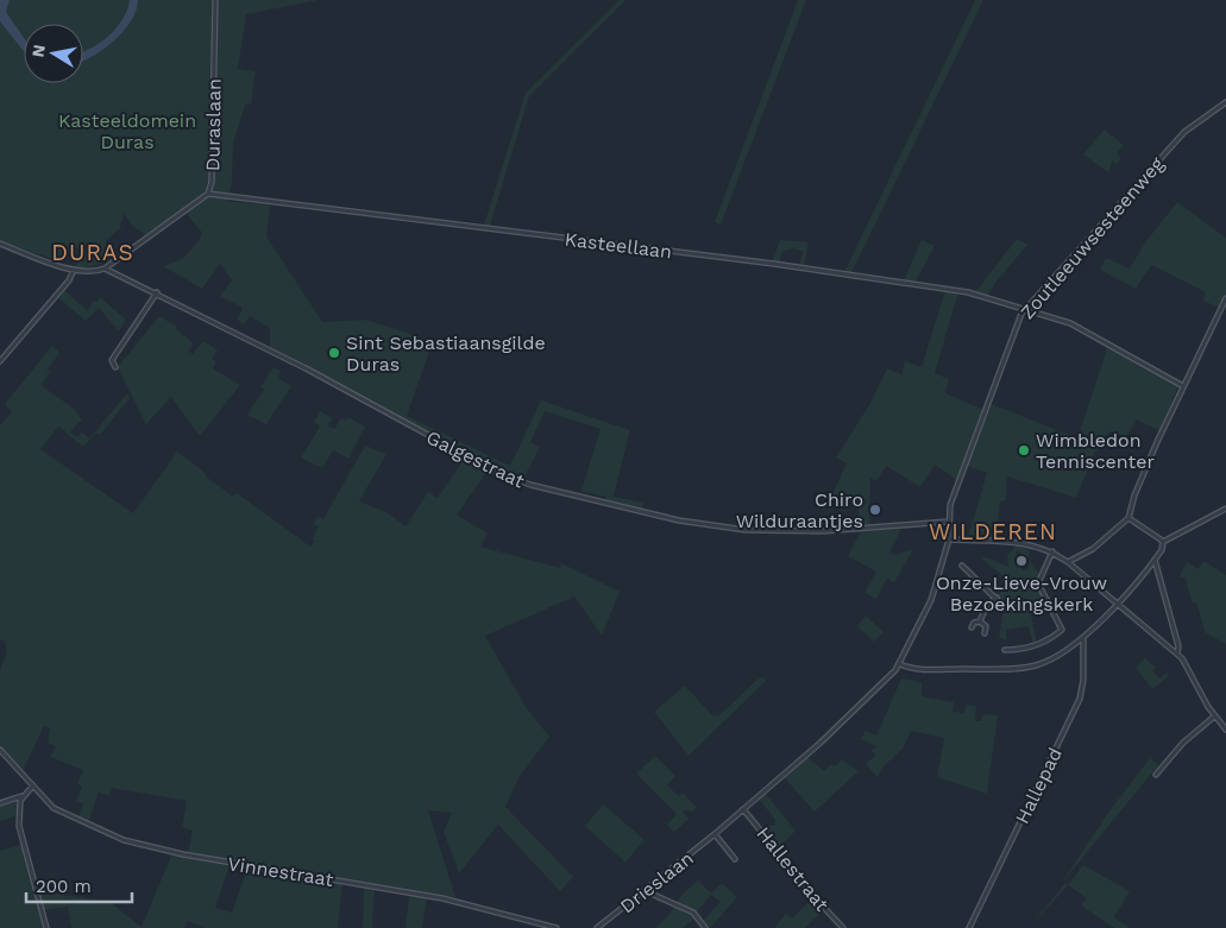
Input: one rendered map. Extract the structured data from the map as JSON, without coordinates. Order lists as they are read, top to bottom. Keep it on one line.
{"streets":{"street":["Duraslaan","Zoutleeuwsesteenweg","Kasteellaan","Galgestraat","Hallepad","Hallestraat","Vinnestraat","Drieslaan"]},"crossings":[["Duraslaan","Kasteellaan"],["Duraslaan","Galgestraat"],["Zoutleeuwsesteenweg","Kasteellaan"],["Zoutleeuwsesteenweg","Galgestraat"],["Zoutleeuwsesteenweg","Hallestraat"],["Zoutleeuwsesteenweg","Drieslaan"],["Hallestraat","Drieslaan"]],"districts":["DURAS","WILDEREN"],"parks":["Kasteeldomein Duras"],"places":["Sint Sebastiaansgilde Duras","Wimbledon Tenniscenter","Chiro Wilduraantjes","Onze-Lieve-Vrouw Bezoekingskerk"],"scale_bar":"200 m","north":"left"}
